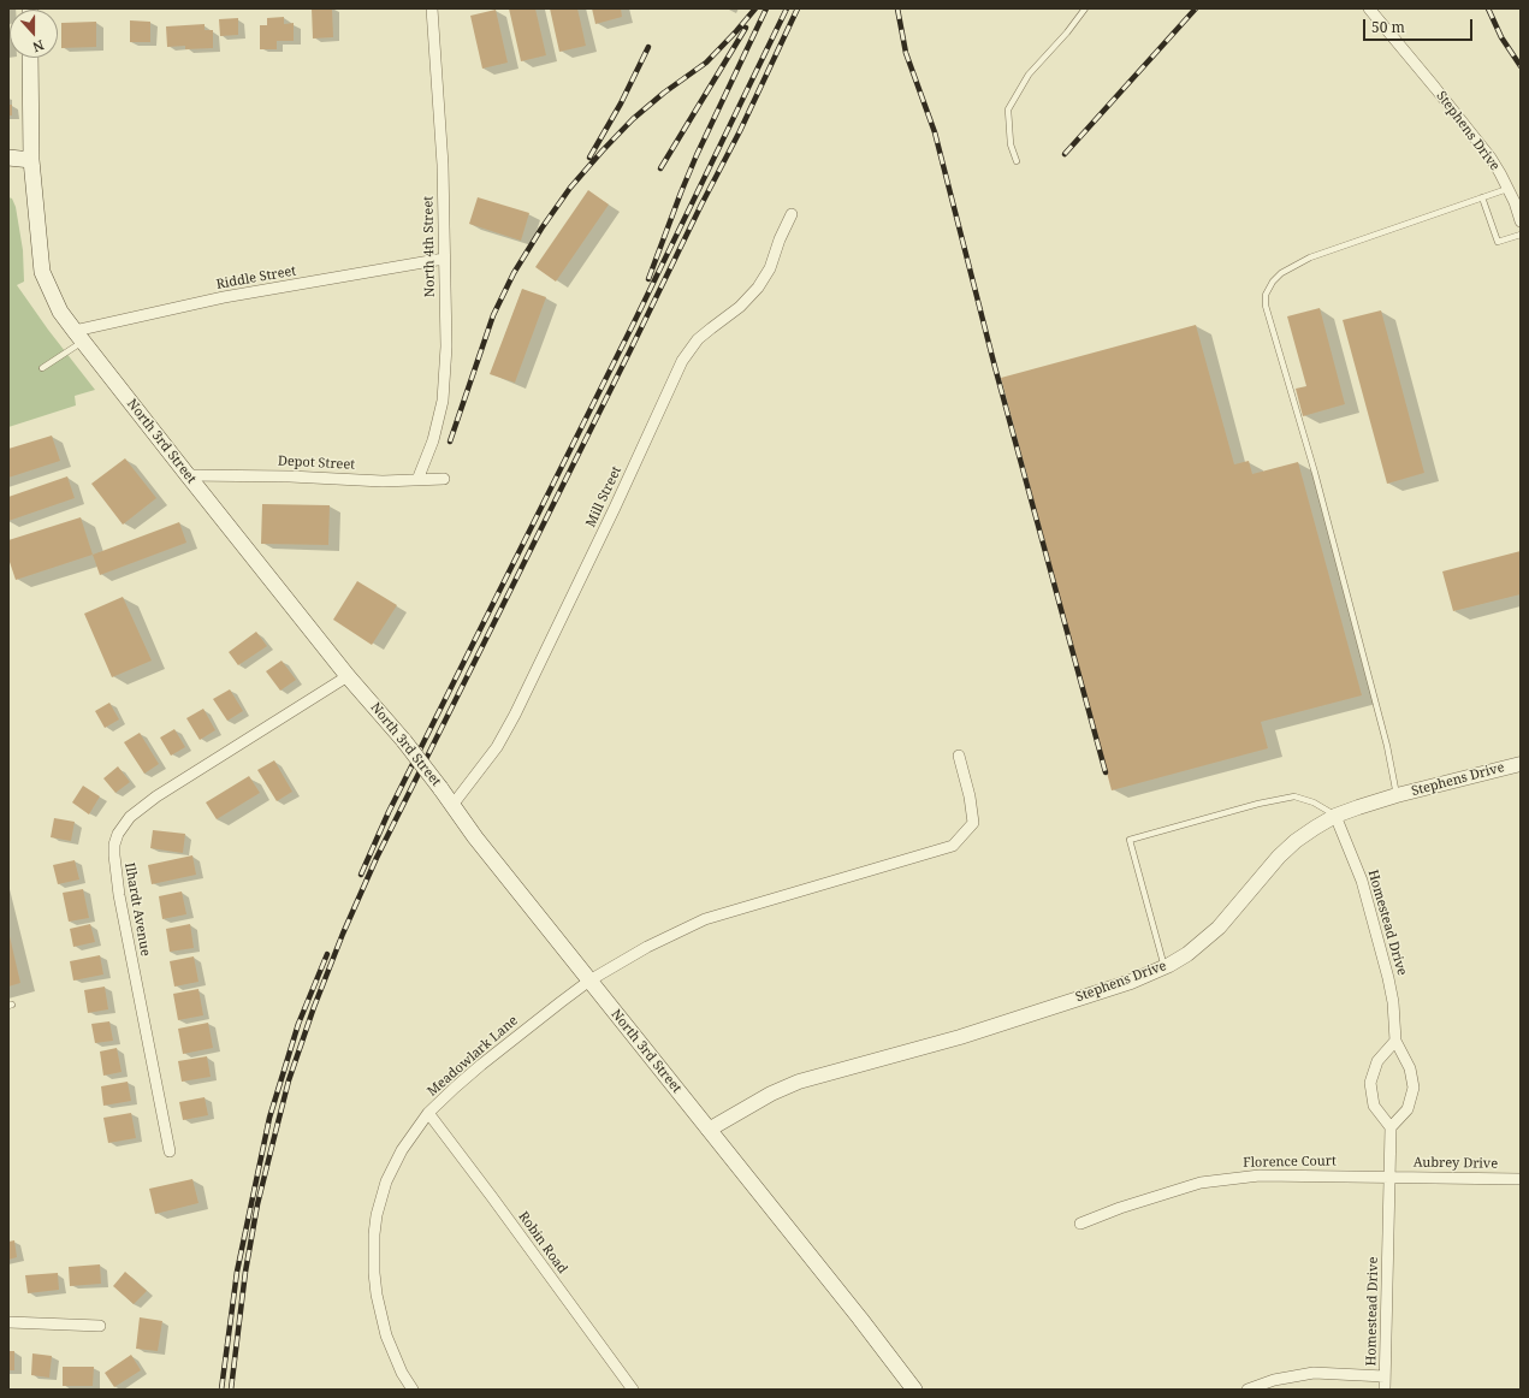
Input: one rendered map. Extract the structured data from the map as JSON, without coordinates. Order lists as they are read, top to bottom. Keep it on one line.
{"streets":{"main road":["North 3rd Street"],"street":["Stephens Drive","North 4th Street","Riddle Street","Depot Street","Mill Street","Ilhardt Avenue","Homestead Drive","Meadowlark Lane","Florence Court","Aubrey Drive","Robin Road"]},"crossings":[["Stephens Drive","North 3rd Street"],["Stephens Drive","Homestead Drive"],["North 4th Street","Riddle Street"],["North 4th Street","Depot Street"],["Riddle Street","North 3rd Street"],["North 3rd Street","Depot Street"],["North 3rd Street","Mill Street"],["North 3rd Street","Ilhardt Avenue"],["North 3rd Street","Meadowlark Lane"],["Homestead Drive","Florence Court"],["Homestead Drive","Aubrey Drive"],["Meadowlark Lane","Robin Road"],["Florence Court","Aubrey Drive"]],"scale_bar":"50 m","north":"bottom"}
